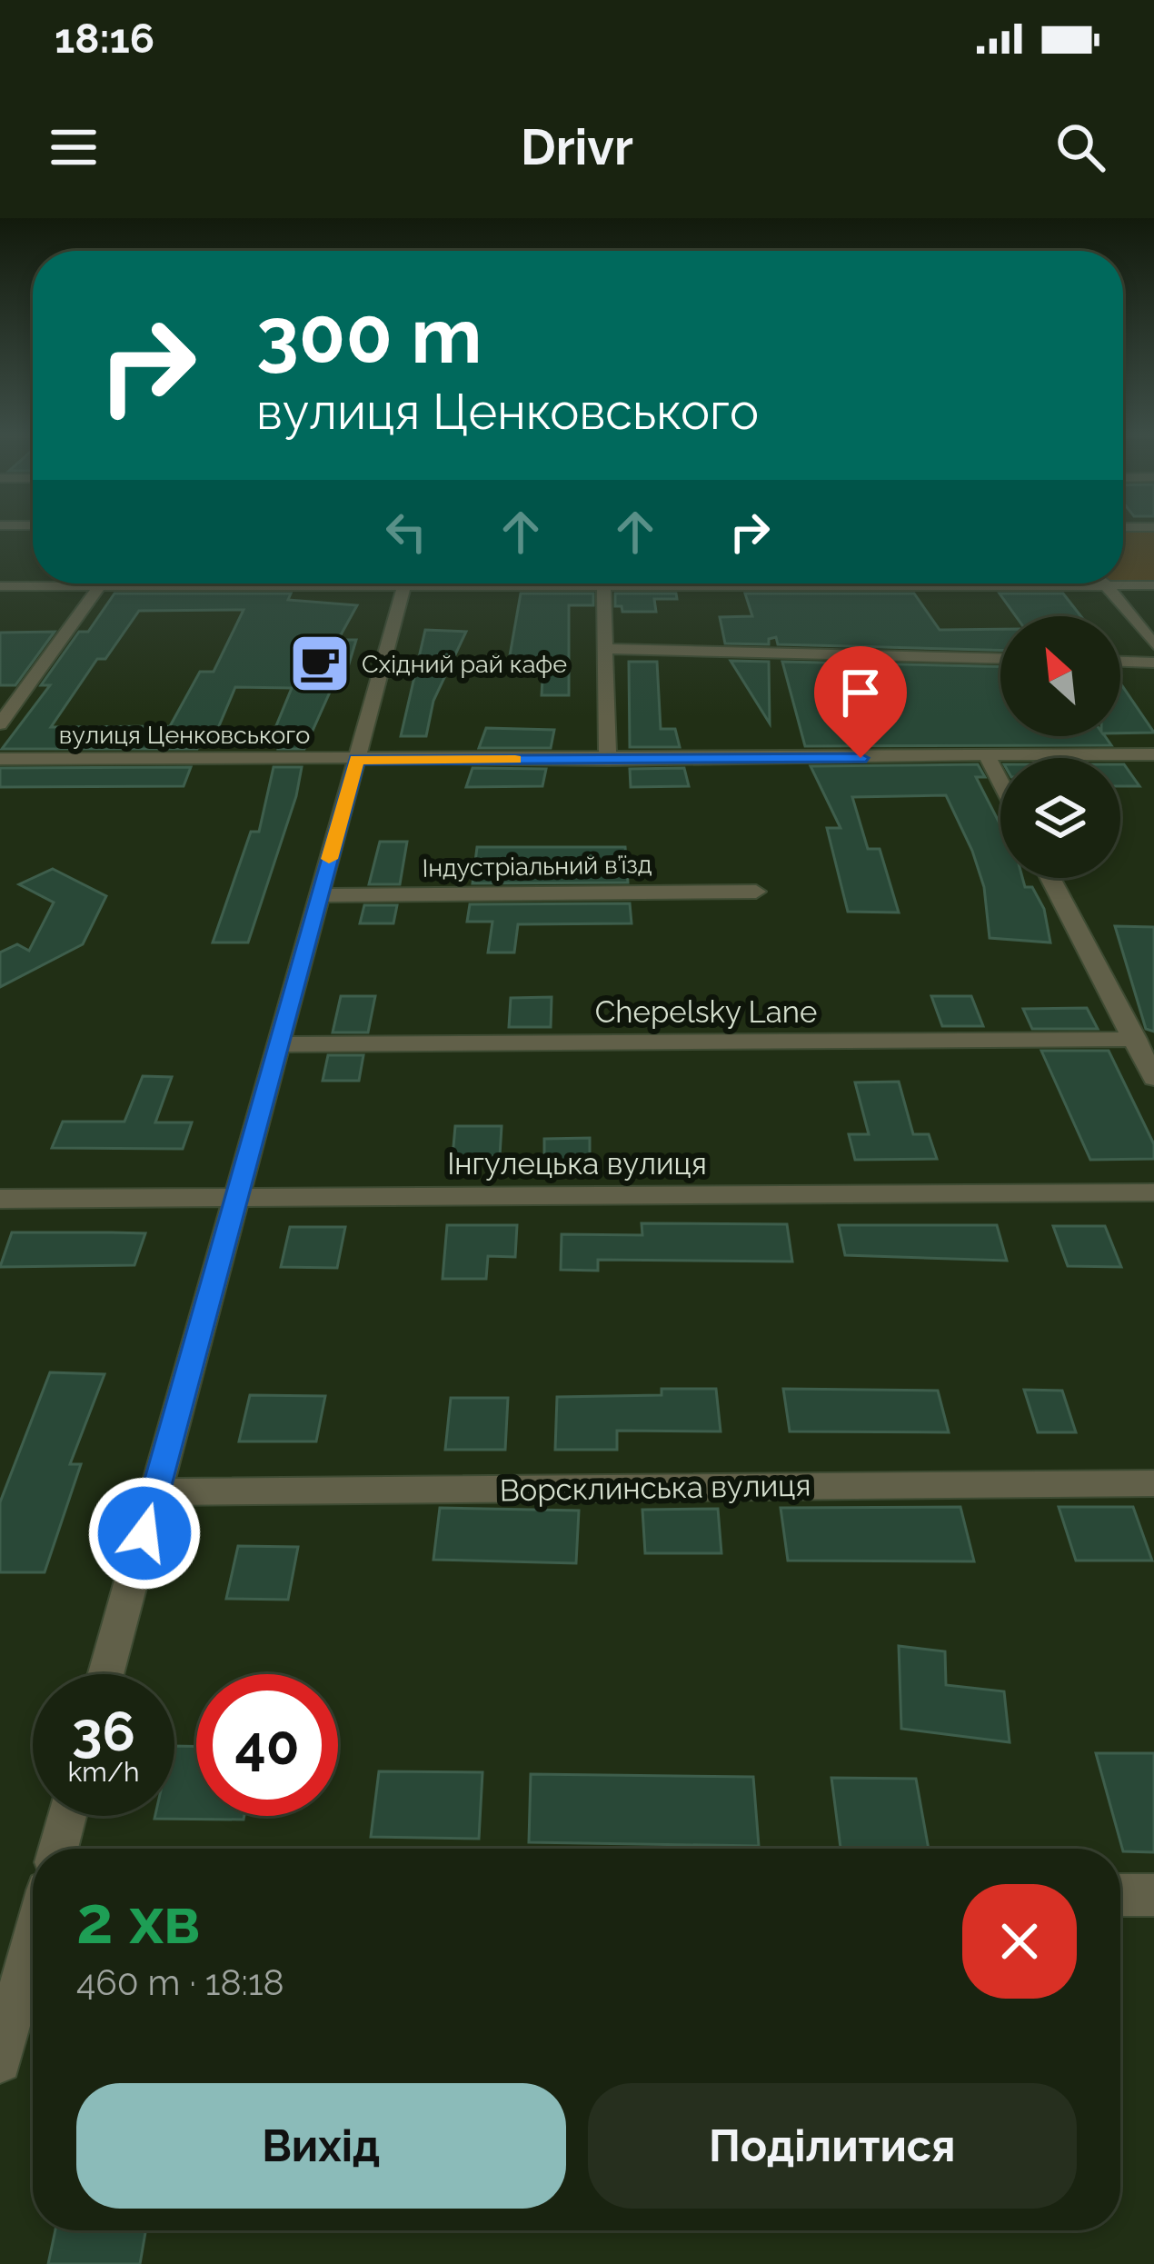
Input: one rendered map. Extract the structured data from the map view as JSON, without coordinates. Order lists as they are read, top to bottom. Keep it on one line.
{"streets":{"street":["вулиця Ценковського","Індустріальний в’їзд","Chepelsky Lane","Інгулецька вулиця","Ворсклинська вулиця"]},"places":{"cafe":["Східний рай кафе"]},"north":"top left","page":{"status":"18:16","header":"Drivr","turn":["300 m","вулиця Ценковського"],"speed":"36 km/h","limit":"40","heading":["2 хв","460 m · 18:18"],"buttons":["Вихід","Поділитися"]}}
